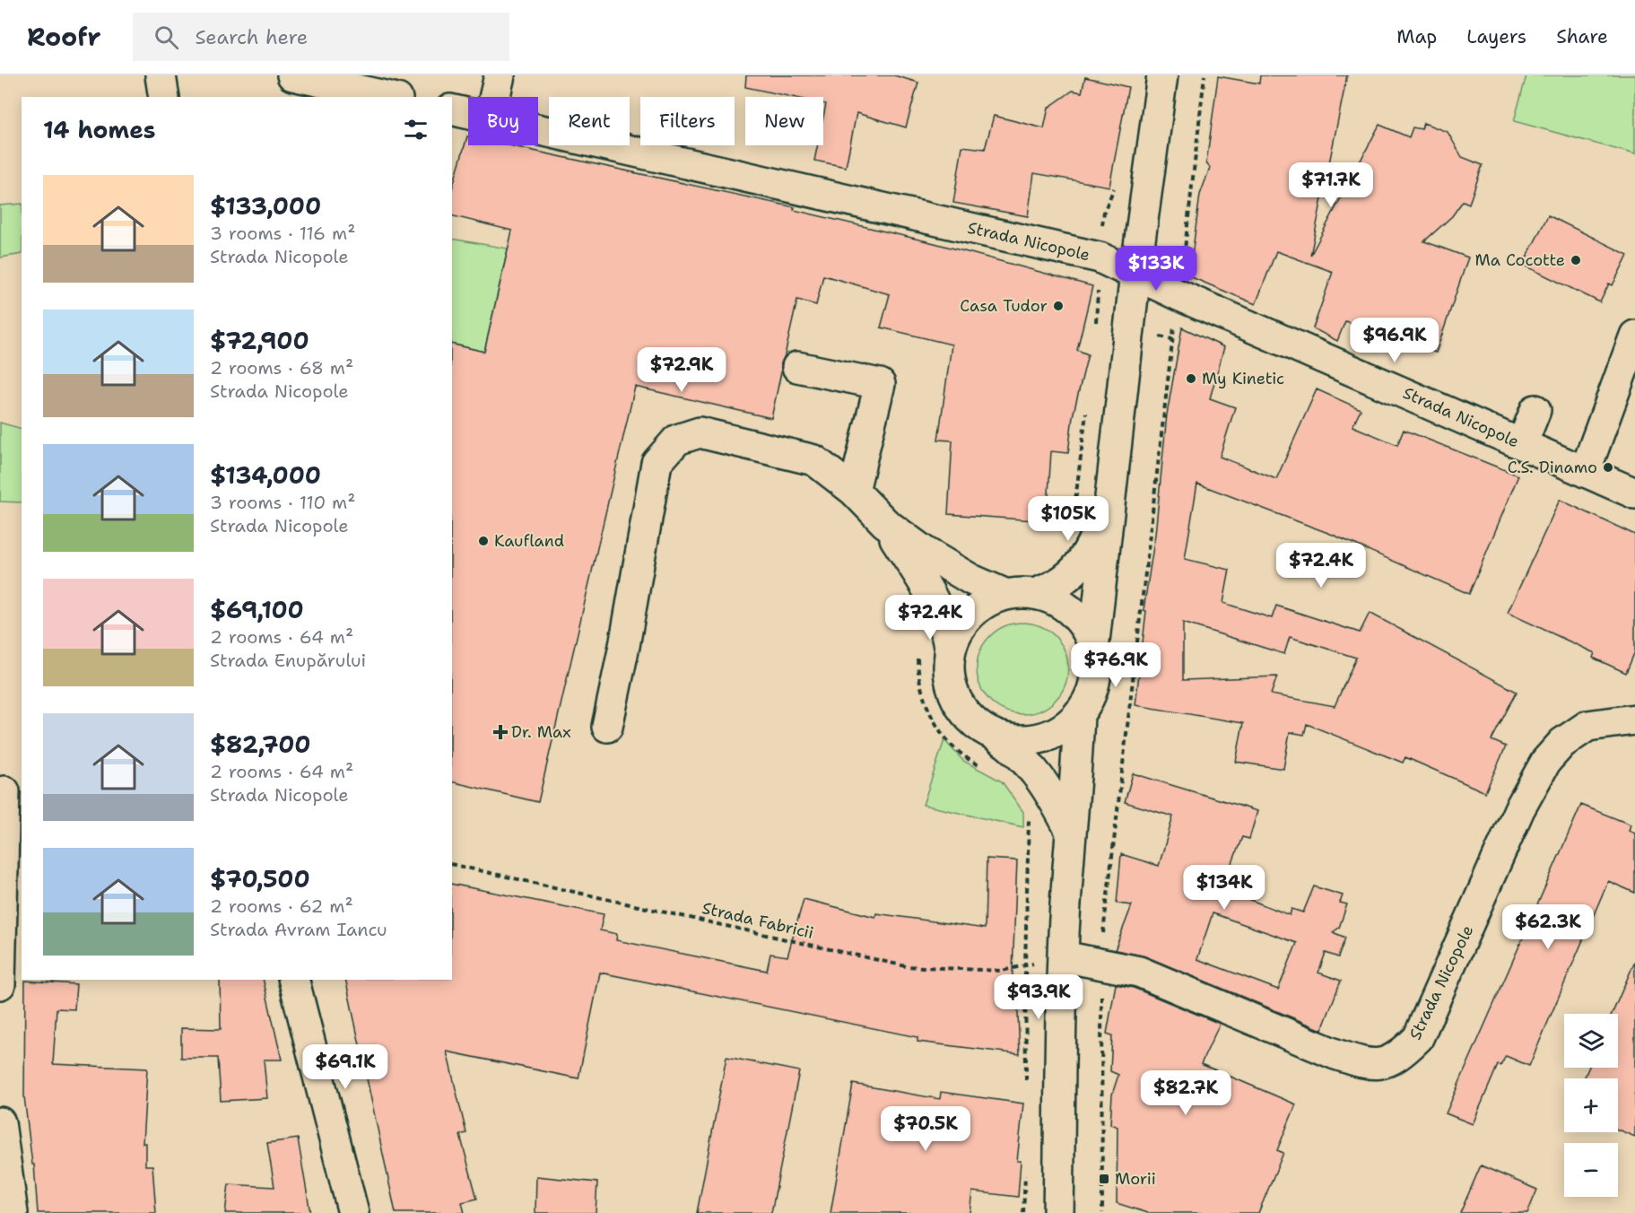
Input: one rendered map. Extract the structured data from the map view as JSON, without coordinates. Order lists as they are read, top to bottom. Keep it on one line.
{"streets":{"street":["Strada Nicopole"],"path":["Strada Fabricii"]},"crossings":[["Strada Nicopole","Strada Fabricii"]],"places":{"other":["Ma Cocotte","Casa Tudor","My Kinetic","C.S. Dinamo","Kaufland"],"health":["Dr. Max"],"transit":["Morii"]},"page":{"header":"Roofr","search":"Search here","nav":["Map","Layers","Share"],"chip":["Buy","Rent","Filters","New"],"heading":"14 homes","list":[{"name":"$133,000","note":"3 rooms · 116 m² · Strada Nicopole"},{"name":"$72,900","note":"2 rooms · 68 m² · Strada Nicopole"},{"name":"$134,000","note":"3 rooms · 110 m² · Strada Nicopole"},{"name":"$69,100","note":"2 rooms · 64 m² · Strada Enupărului"},{"name":"$82,700","note":"2 rooms · 64 m² · Strada Nicopole"},{"name":"$70,500","note":"2 rooms · 62 m² · Strada Avram Iancu"}],"price":["$71.7K","$133K","$96.9K","$72.9K","$105K","$72.4K","$72.4K","$76.9K","$134K","$62.3K","$93.9K","$69.1K","$82.7K","$70.5K"],"map_buttons":["+","−"]}}
